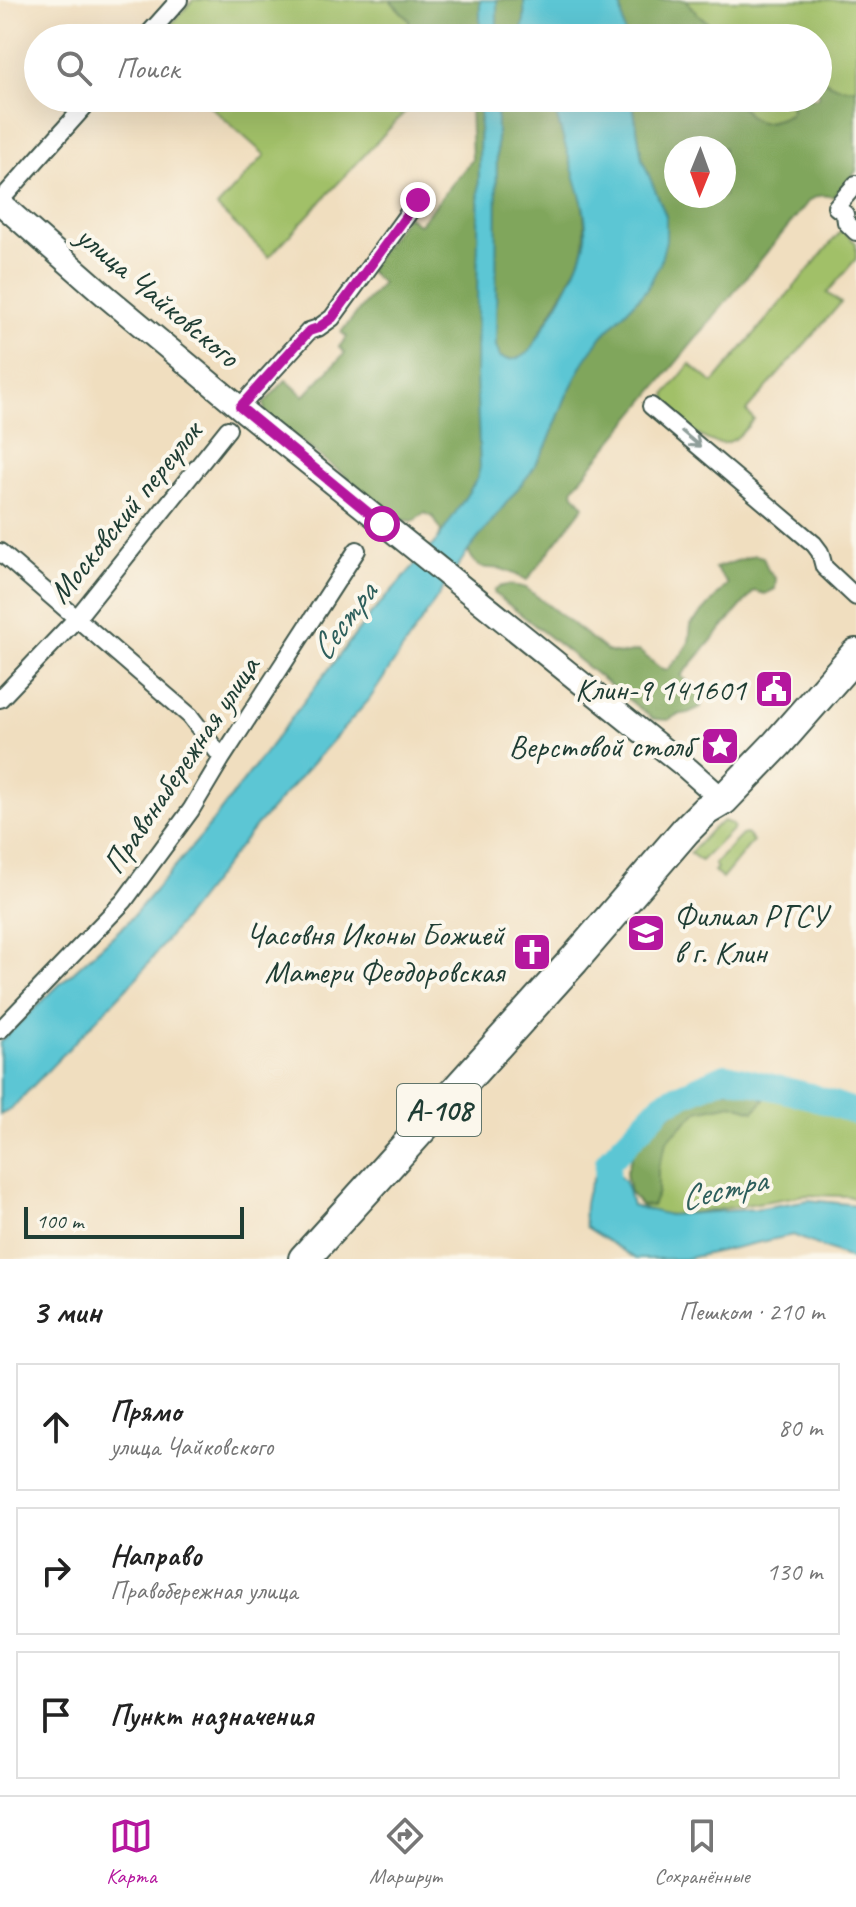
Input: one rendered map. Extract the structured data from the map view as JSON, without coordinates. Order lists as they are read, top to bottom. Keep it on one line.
{"streets":{"highway":["А-108"],"street":["улица Чайковского","Московский переулок","Правонабережная улица"]},"crossings":[["улица Чайковского","А-108"]],"water":["Сестра"],"places":{"public building":["Клин-9 141601"],"place":["Верстовой столб"],"school or university":["Филиал РГСУ в г. Клин"],"church":["Часовня Иконы Божией Матери Феодоровская"]},"scale_bar":"100 m","north":"bottom","page":{"search":"Поиск","scale":"100 m","heading":["3 мин","Пешком · 210 m"],"list":[["Прямо","улица Чайковского","80 m"],["Направо","Правобережная улица","130 m"],"Пункт назначения"],"nav":["Карта","Маршрут","Сохранённые"]}}
